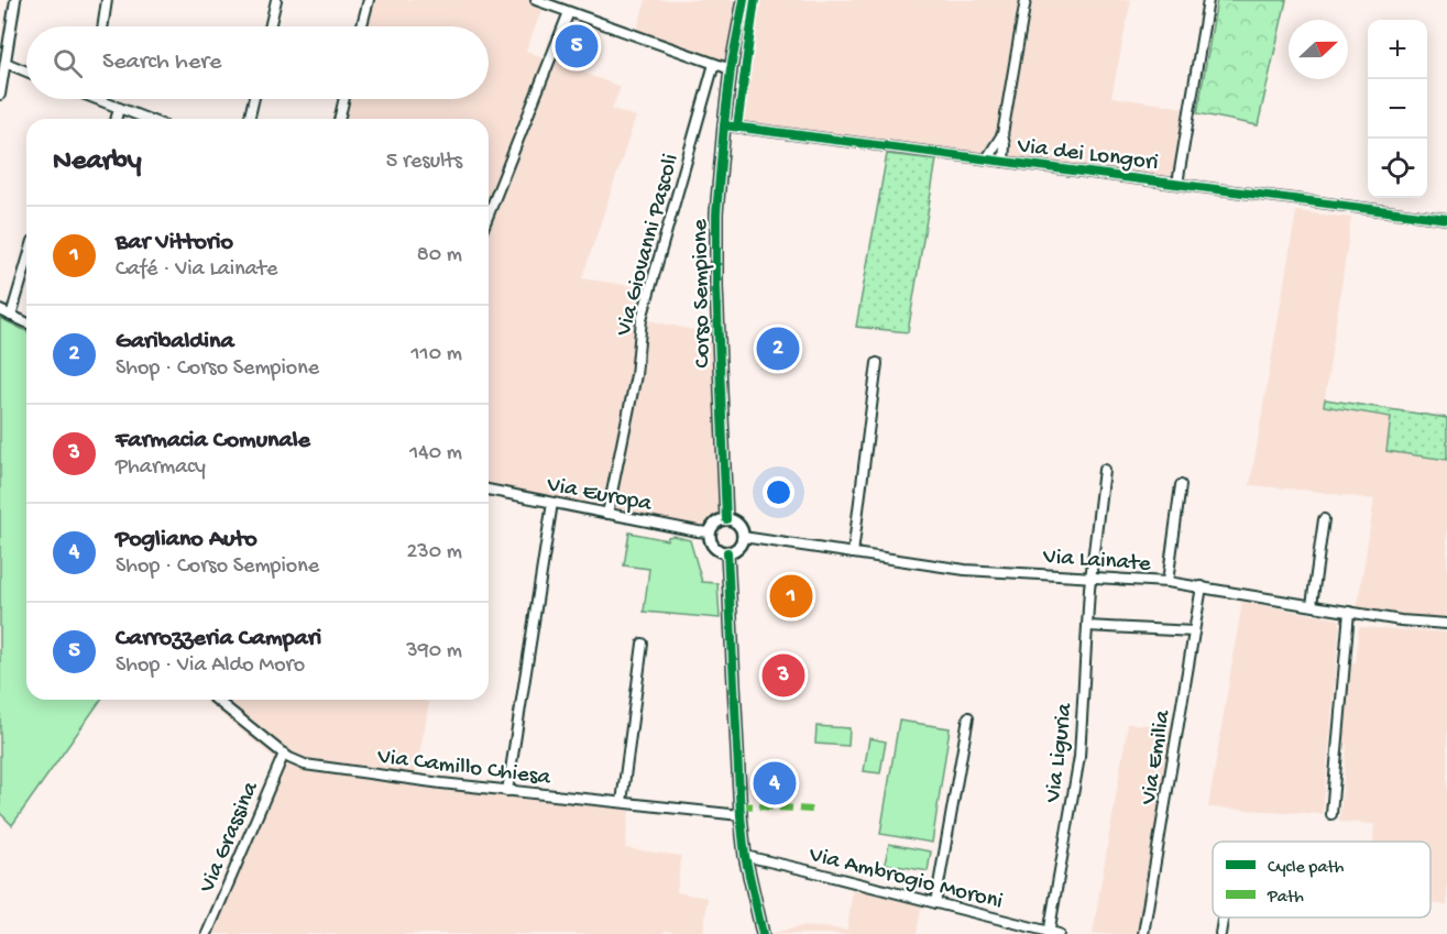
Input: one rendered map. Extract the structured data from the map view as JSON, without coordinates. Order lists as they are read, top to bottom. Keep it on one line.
{"streets":{"main road":["Corso Sempione"],"street":["Via dei Longori","Via Giovanni Pascoli","Via Europa","Via Lainate","Via Liguria","Via Emilia","Via Camillo Chiesa","Via Grassina","Via Ambrogio Moroni"]},"crossings":[["Via dei Longori","Corso Sempione"],["Via Giovanni Pascoli","Via Europa"],["Corso Sempione","Via Europa"],["Corso Sempione","Via Lainate"],["Via Europa","Via Lainate"],["Via Lainate","Via Liguria"],["Via Lainate","Via Emilia"],["Via Liguria","Via Ambrogio Moroni"],["Via Camillo Chiesa","Via Grassina"]],"legend":["Cycle path","Path"],"north":"right","page":{"map_buttons":["+","−"],"pins":["5","2","1","3","4"],"search":"Search here","heading":["Nearby","5 results"],"list":[{"mark":"1","name":"Bar Vittorio","note":"Café · Via Lainate","value":"80 m"},{"mark":"2","name":"Garibaldina","note":"Shop · Corso Sempione","value":"110 m"},{"mark":"3","name":"Farmacia Comunale","note":"Pharmacy","value":"140 m"},{"mark":"4","name":"Pogliano Auto","note":"Shop · Corso Sempione","value":"230 m"},{"mark":"5","name":"Carrozzeria Campari","note":"Shop · Via Aldo Moro","value":"390 m"}]}}
